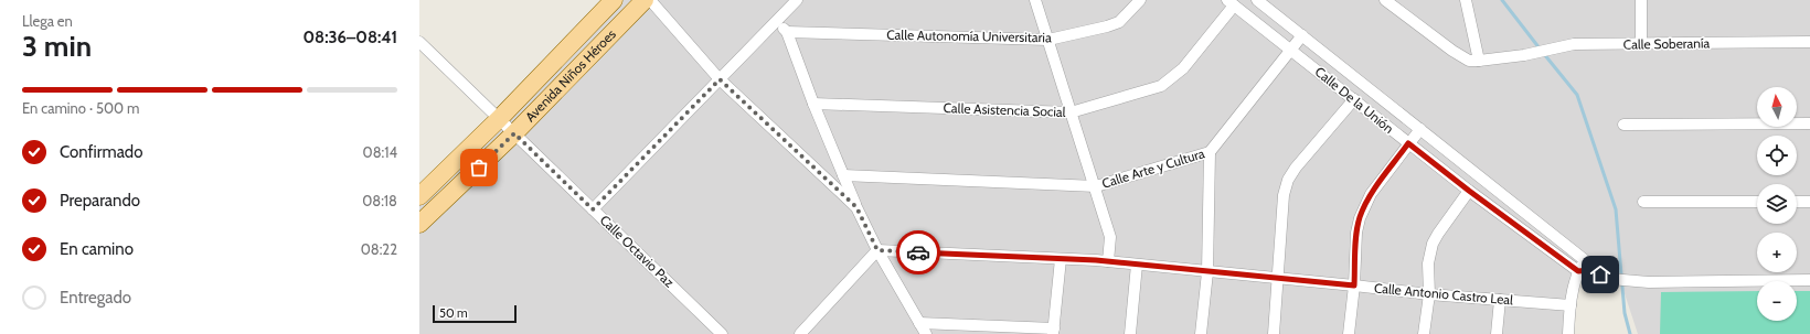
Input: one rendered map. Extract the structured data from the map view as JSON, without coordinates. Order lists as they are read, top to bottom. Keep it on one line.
{"streets":{"main road":["Avenida Niños Héroes"],"street":["Calle Autonomía Universitaria","Calle Soberanía","Calle De la Unión","Calle Asistencia Social","Calle Arte y Cultura","Calle Octavio Paz","Calle Antonio Castro Leal"]},"crossings":[["Avenida Niños Héroes","Calle Octavio Paz"],["Calle De la Unión","Calle Asistencia Social"],["Calle De la Unión","Calle Arte y Cultura"]],"scale_bar":"50 m","north":"top","page":{"heading":["3 min","Llega en","08:36–08:41"],"bar":"En camino · 500 m","map_buttons":["+","−"],"list":[["Confirmado","08:14"],["Preparando","08:18"],["En camino","08:22"],"Entregado"],"scale":"50 m"}}
